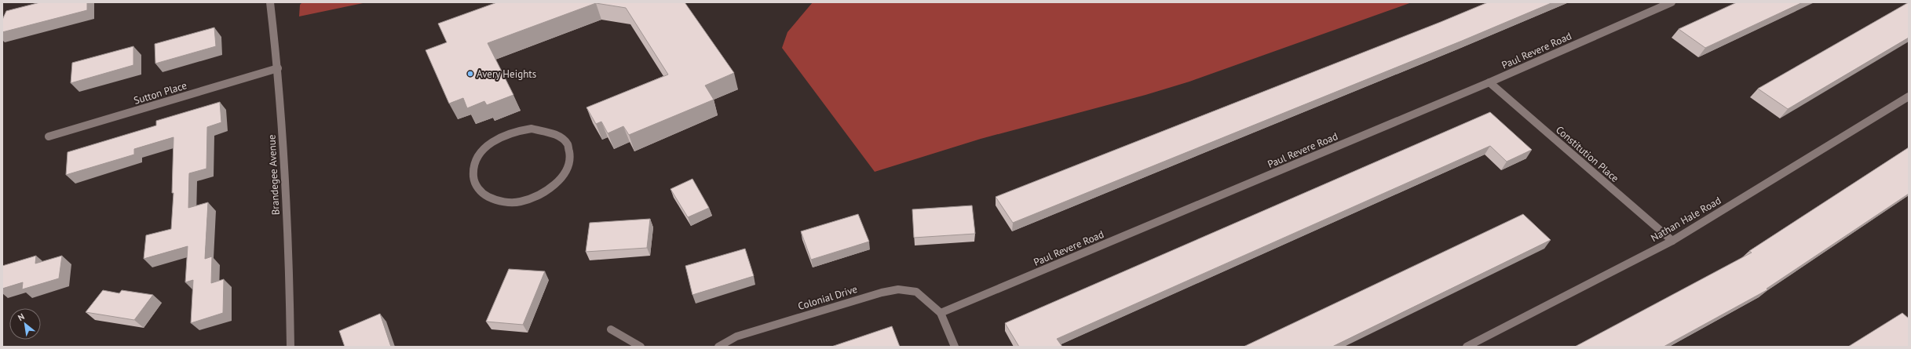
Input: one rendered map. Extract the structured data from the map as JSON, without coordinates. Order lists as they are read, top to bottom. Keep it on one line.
{"streets":{"street":["Paul Revere Road","Sutton Place","Constitution Place","Brandegee Avenue","Nathan Hale Road","Colonial Drive"]},"crossings":[["Paul Revere Road","Constitution Place"],["Paul Revere Road","Colonial Drive"],["Sutton Place","Brandegee Avenue"],["Constitution Place","Nathan Hale Road"]],"places":["Avery Heights"],"north":"top left"}
